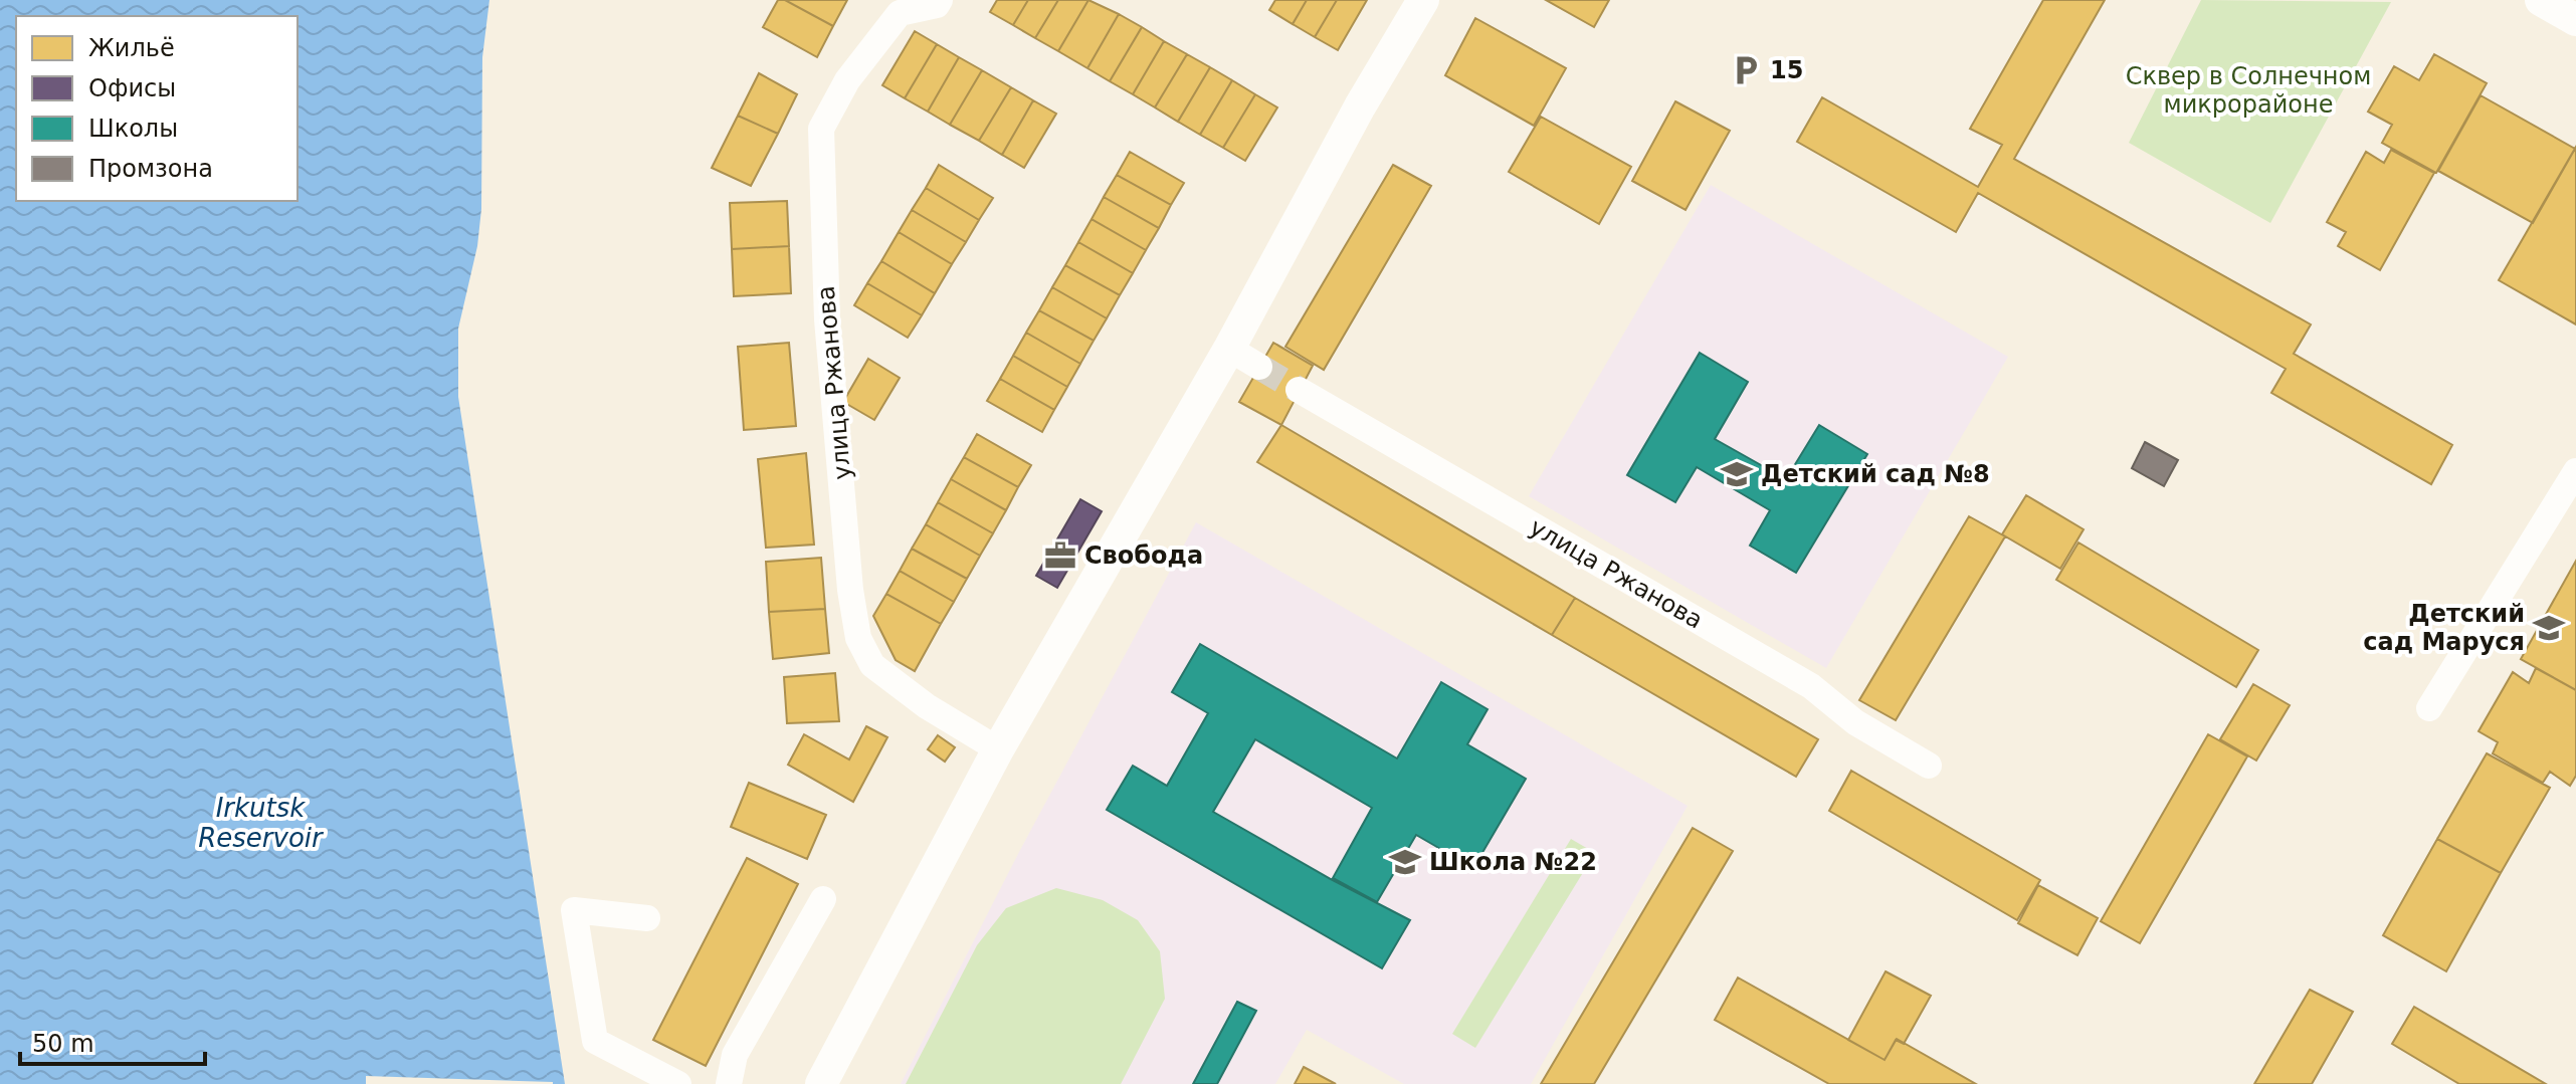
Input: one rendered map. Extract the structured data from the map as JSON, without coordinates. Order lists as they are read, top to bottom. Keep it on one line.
{"streets":{"street":["улица Ржанова"]},"water":["Irkutsk Reservoir"],"parks":["Сквер в Солнечном микрорайоне"],"places":{"parking":["15"],"school or university":["Детский сад №8","Детский сад Маруся","Школа №22"],"office":["Свобода"]},"legend":["Жильё","Офисы","Школы","Промзона"],"scale_bar":"50 m"}
